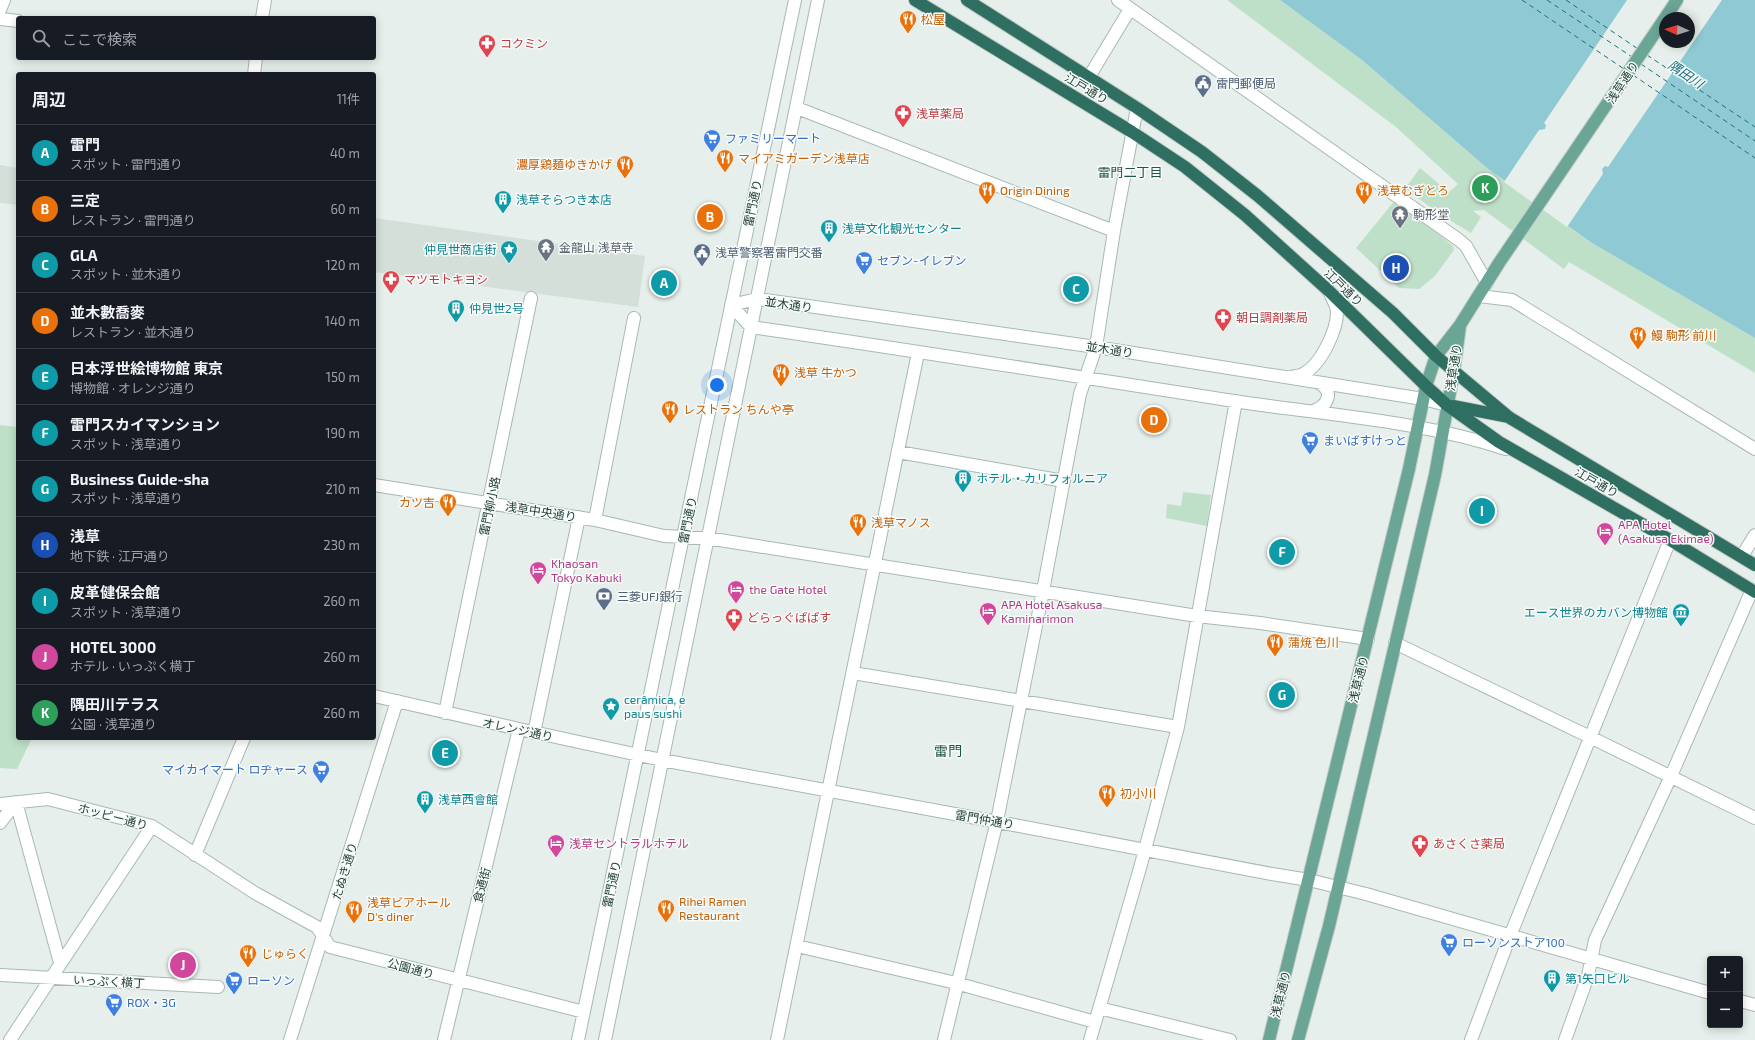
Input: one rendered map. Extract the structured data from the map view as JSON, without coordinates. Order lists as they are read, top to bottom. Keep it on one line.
{"streets":{"highway":["江戸通り"],"main road":["浅草通り"],"street":["雷門通り","並木通り","雷門柳小路","浅草中央通り","オレンジ通り","ホッピー通り","雷門仲通り","たぬき通り","食通街","公園通り","いっぷく横丁"]},"crossings":[["浅草通り","江戸通り"],["浅草通り","並木通り"],["浅草通り","浅草中央通り"],["浅草通り","雷門仲通り"],["江戸通り","並木通り"],["雷門通り","並木通り"],["雷門通り","浅草中央通り"],["雷門通り","オレンジ通り"],["雷門通り","雷門仲通り"],["雷門通り","公園通り"],["雷門柳小路","浅草中央通り"],["雷門柳小路","オレンジ通り"],["オレンジ通り","雷門仲通り"],["オレンジ通り","たぬき通り"],["オレンジ通り","食通街"],["ホッピー通り","公園通り"],["たぬき通り","公園通り"],["食通街","公園通り"]],"districts":["雷門二丁目","雷門"],"water":["隅田川"],"places":{"restaurant":["松屋","マイアミガーデン浅草店","濃厚鶏麺ゆきかげ","Origin Dining","浅草むぎとろ","鰻 駒形 前川","浅草 牛かつ","レストラン ちんや亭","カツ吉","浅草マノス","蒲焼 色川","初小川","Rihei Ramen Restaurant","浅草ビアホール D's diner","じゅらく"],"pharmacy":["コクミン","浅草薬局","マツモトキヨシ","朝日調剤薬局","どらっぐぱぱす","あさくさ薬局"],"public building":["雷門郵便局","浅草警察署雷門交番"],"supermarket":["ファミリーマート","セブン-イレブン","まいばすけっと","マイカイマート ロヂャース","ローソンストア100","ローソン","ROX・3G"],"building":["浅草そらつき本店","浅草文化観光センター","仲見世2号","ホテル・カリフォルニア","浅草西會館","第1矢口ビル"],"temple":["駒形堂","金龍山 浅草寺"],"place":["仲見世商店街","cerâmica, e paus sushi"],"hotel":["APA Hotel (Asakusa Ekimae)","Khaosan Tokyo Kabuki","the Gate Hotel","APA Hotel Asakusa Kaminarimon","浅草セントラルホテル"],"bank":["三菱UFJ銀行"],"museum":["エース世界のカバン博物館"]},"north":"left","page":{"search":"ここで検索","heading":["周辺","11件"],"list":[{"mark":"A","name":"雷門","note":"スポット · 雷門通り","value":"40 m"},{"mark":"B","name":"三定","note":"レストラン · 雷門通り","value":"60 m"},{"mark":"C","name":"GLA","note":"スポット · 並木通り","value":"120 m"},{"mark":"D","name":"並木數喬麥","note":"レストラン · 並木通り","value":"140 m"},{"mark":"E","name":"日本浮世絵博物館 東京","note":"博物館 · オレンジ通り","value":"150 m"},{"mark":"F","name":"雷門スカイマンション","note":"スポット · 浅草通り","value":"190 m"},{"mark":"G","name":"Business Guide-sha","note":"スポット · 浅草通り","value":"210 m"},{"mark":"H","name":"浅草","note":"地下鉄 · 江戸通り","value":"230 m"},{"mark":"I","name":"皮革健保会館","note":"スポット · 浅草通り","value":"260 m"},{"mark":"J","name":"HOTEL 3000","note":"ホテル · いっぷく横丁","value":"260 m"},{"mark":"K","name":"隅田川テラス","note":"公園 · 浅草通り","value":"260 m"}],"pins":["K","B","H","A","C","D","I","F","G","E","J"],"map_buttons":["+","−"]}}
